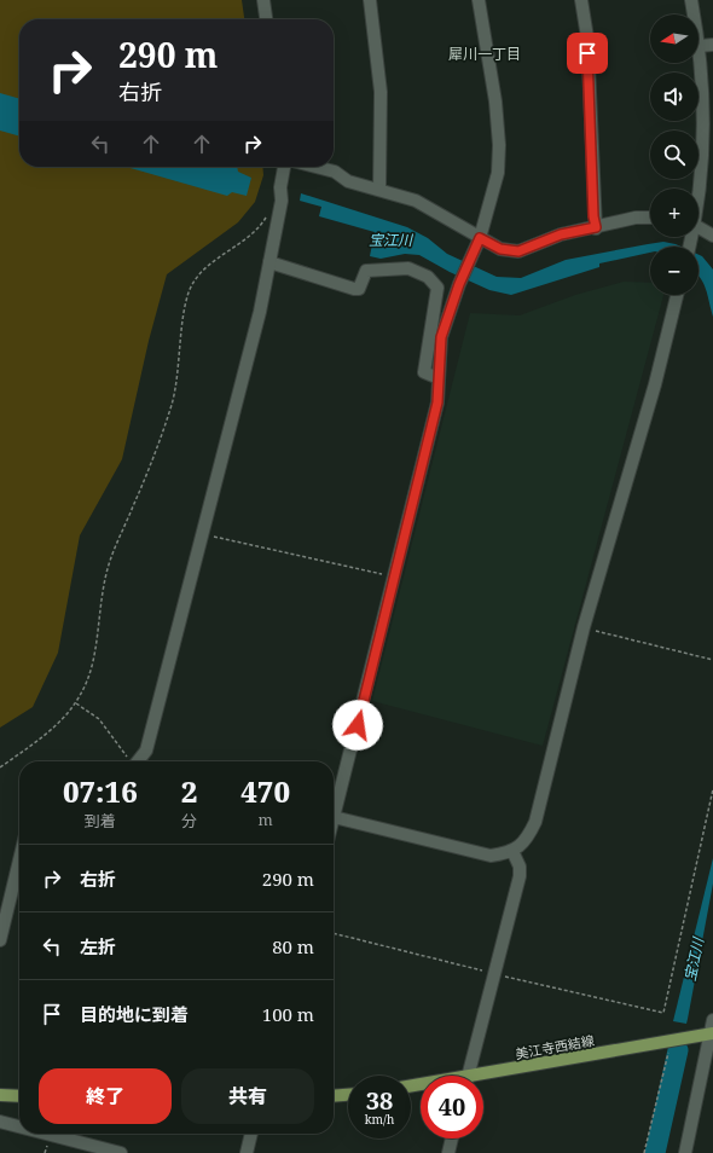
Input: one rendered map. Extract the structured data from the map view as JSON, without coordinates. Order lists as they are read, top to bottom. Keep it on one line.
{"streets":{"main road":["美江寺西結線"]},"districts":["犀川一丁目"],"water":["宝江川"],"north":"left","page":{"map_buttons":["+","−"],"turn":["290 m","右折"],"eta":["07:16","到着","2","分","470","m"],"list":[{"name":"右折","value":"290 m"},{"name":"左折","value":"80 m"},{"name":"目的地に到着","value":"100 m"}],"buttons":["終了","共有"],"speed":"38 km/h","limit":"40"}}
